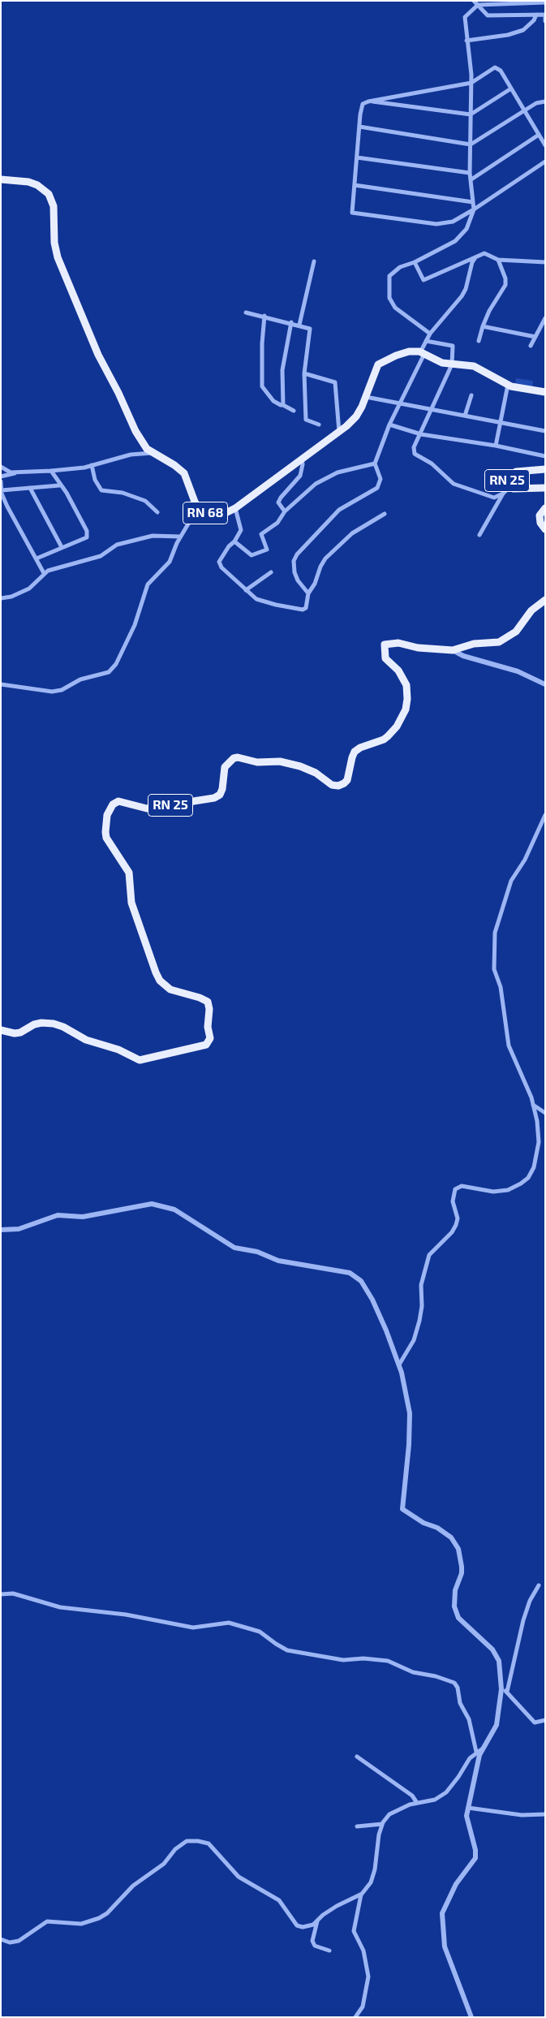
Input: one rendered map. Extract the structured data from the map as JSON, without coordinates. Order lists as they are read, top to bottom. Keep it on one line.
{"streets":{"main road":["RN 25","RN 68"]}}
